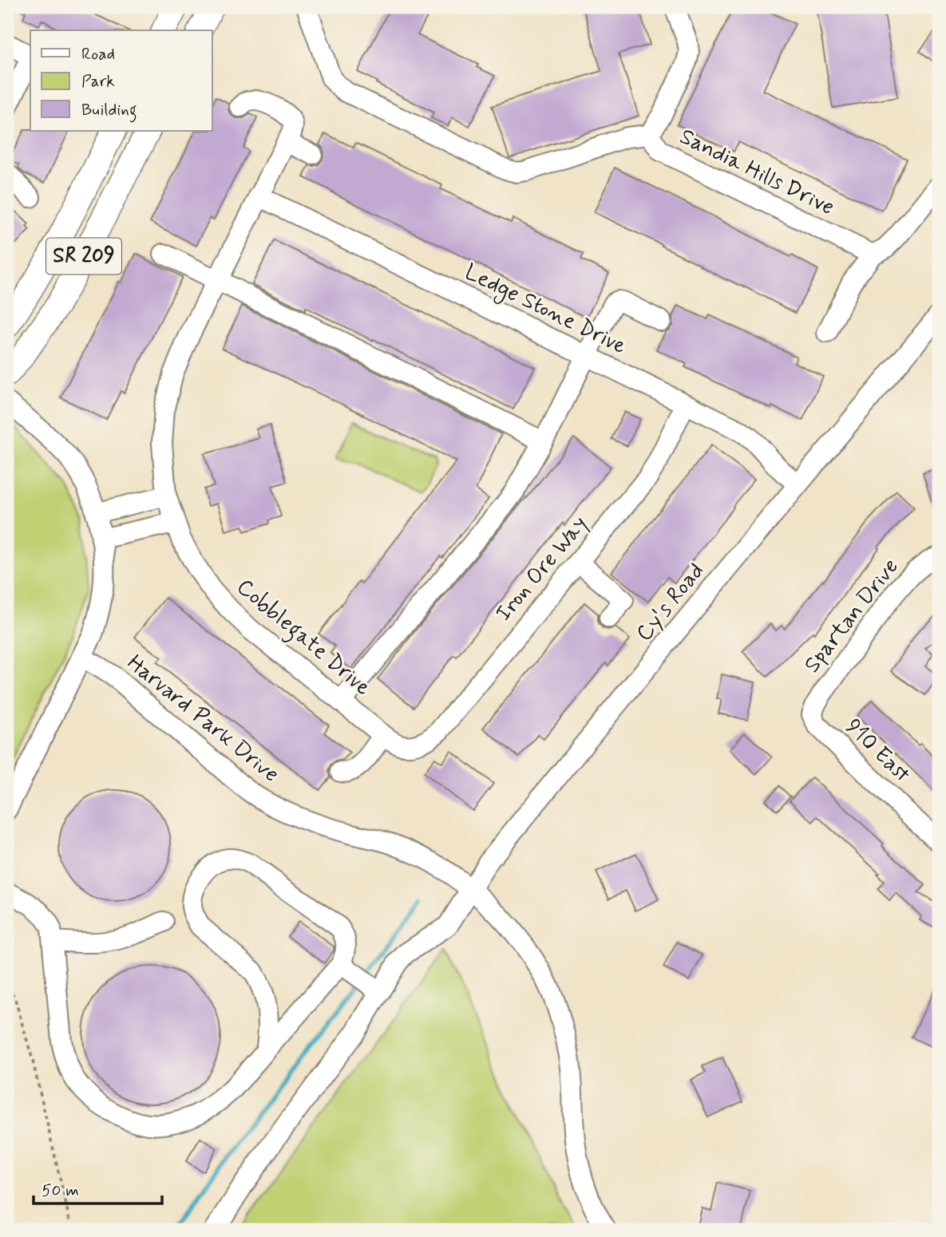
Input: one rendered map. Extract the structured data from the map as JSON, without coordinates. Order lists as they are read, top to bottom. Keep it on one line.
{"streets":{"main road":["SR 209"],"street":["Sandia Hills Drive","Ledge Stone Drive","Iron Ore Way","Cy's Road","Spartan Drive","Cobblegate Drive","Harvard Park Drive","910 East"]},"crossings":[["Ledge Stone Drive","Iron Ore Way"],["Ledge Stone Drive","Cy's Road"],["Ledge Stone Drive","Cobblegate Drive"],["Iron Ore Way","Cobblegate Drive"],["Cy's Road","Harvard Park Drive"],["Spartan Drive","910 East"]],"legend":["Road","Park","Building"],"scale_bar":"50 m"}
